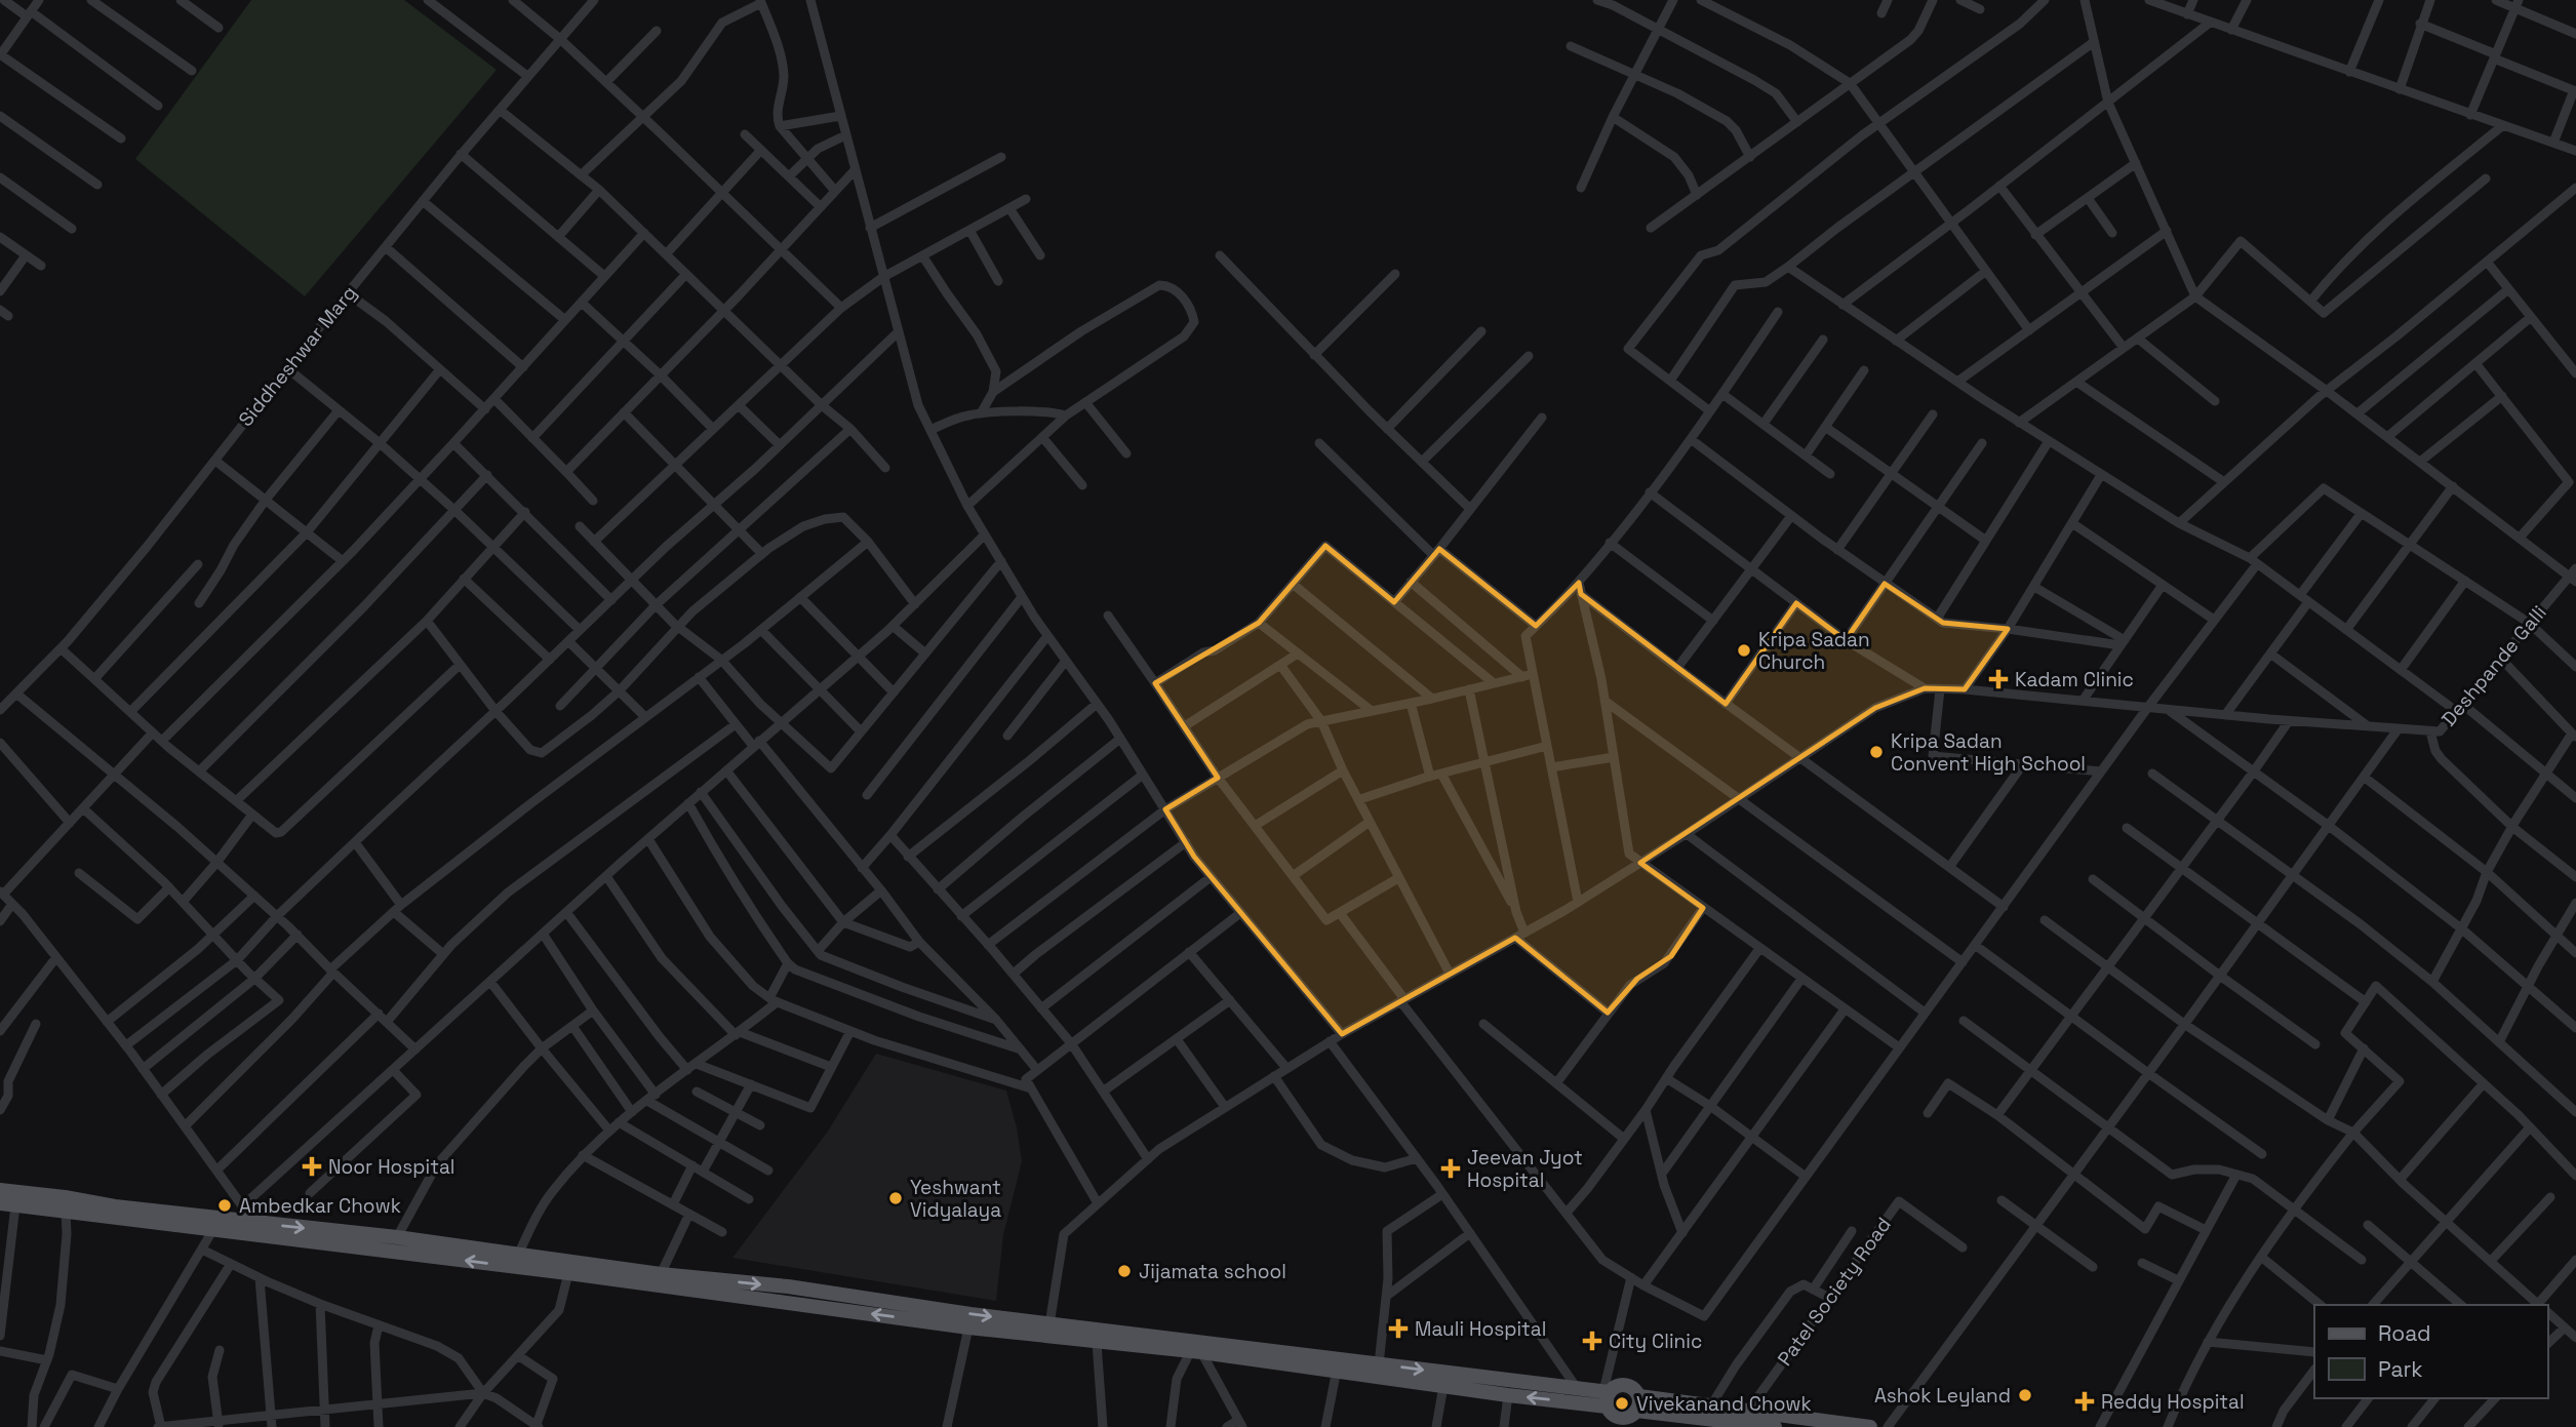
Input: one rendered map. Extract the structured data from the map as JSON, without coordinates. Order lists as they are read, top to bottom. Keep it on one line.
{"streets":{"street":["Siddheshwar Marg","Deshpande Galli","Patel Society Road"]},"places":{"other":["Kripa Sadan Church","Kripa Sadan Convent High School","Yeshwant Vidyalaya","Ambedkar Chowk","Jijamata school","Ashok Leyland","Vivekanand Chowk"],"health":["Kadam Clinic","Noor Hospital","Jeevan Jyot Hospital","Mauli Hospital","City Clinic","Reddy Hospital"]},"legend":["Road","Park"]}
